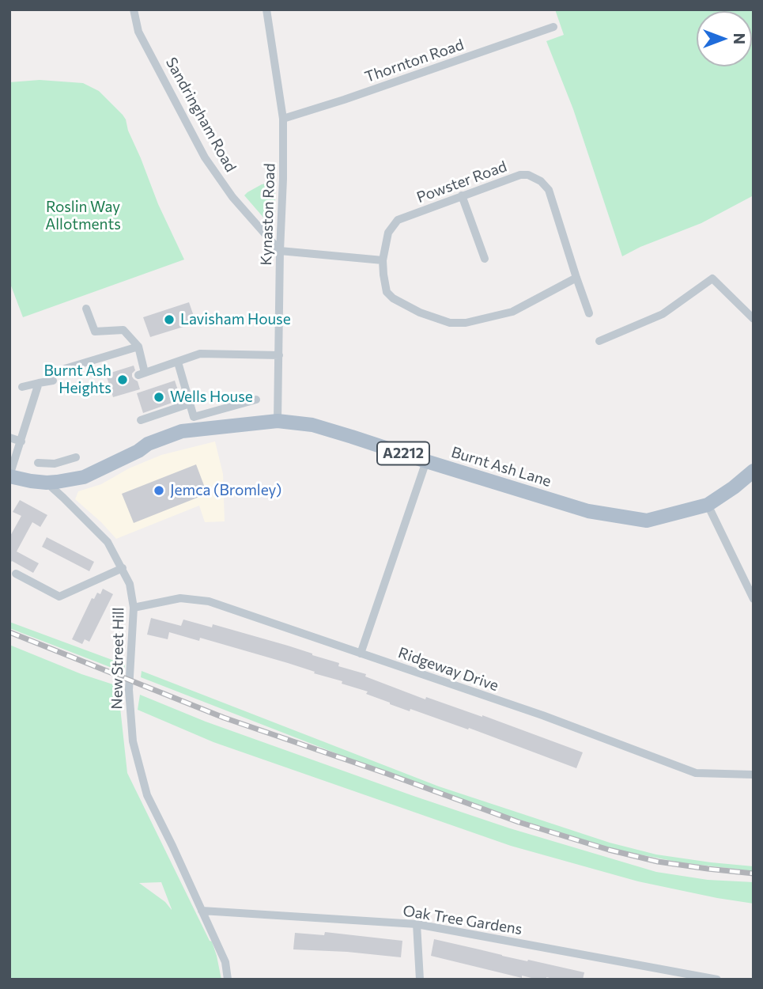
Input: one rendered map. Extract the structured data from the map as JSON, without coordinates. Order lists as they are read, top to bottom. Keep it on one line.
{"streets":{"main road":["A2212","Burnt Ash Lane"],"street":["Thornton Road","Sandringham Road","Powster Road","Kynaston Road","New Street Hill","Ridgeway Drive","Oak Tree Gardens"]},"crossings":[["Thornton Road","Kynaston Road"],["Sandringham Road","Kynaston Road"],["Kynaston Road","Burnt Ash Lane"],["Burnt Ash Lane","New Street Hill"],["New Street Hill","Ridgeway Drive"],["New Street Hill","Oak Tree Gardens"]],"parks":["Roslin Way Allotments"],"places":["Lavisham House","Burnt Ash Heights","Wells House","Jemca (Bromley)"],"north":"right"}
